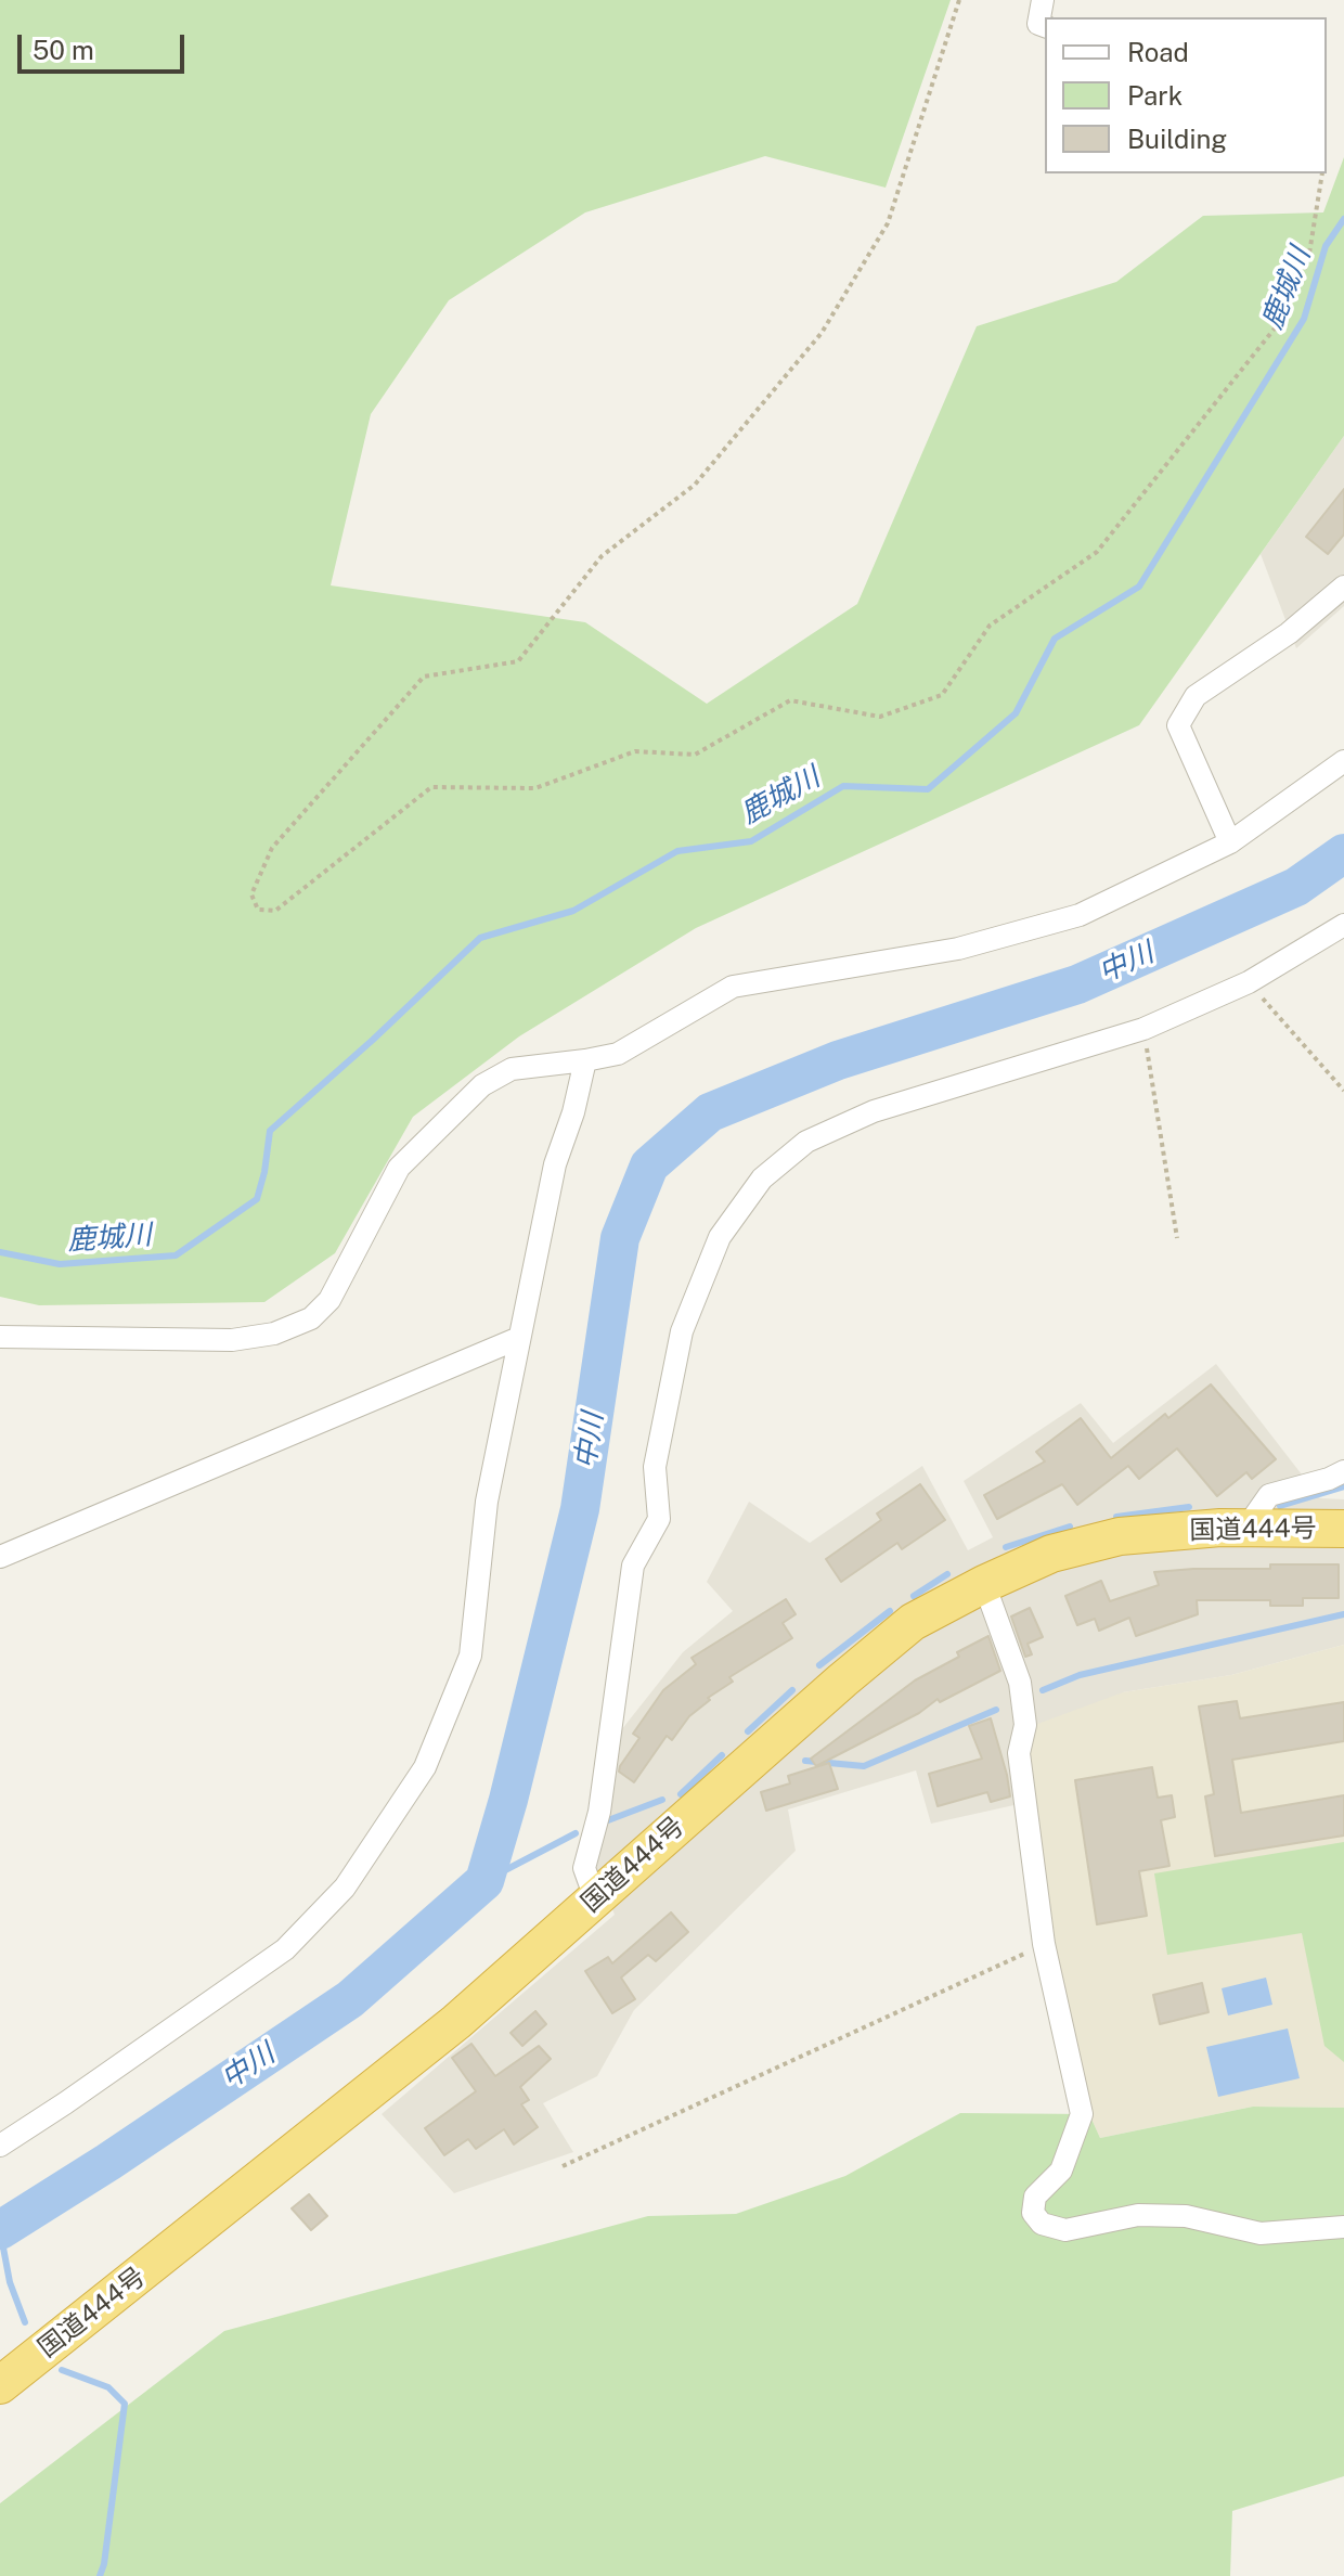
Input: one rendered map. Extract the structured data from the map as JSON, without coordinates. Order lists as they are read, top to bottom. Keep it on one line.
{"streets":{"highway":["国道444号"]},"water":["鹿城川","中川"],"legend":["Road","Park","Building"],"scale_bar":"50 m"}
